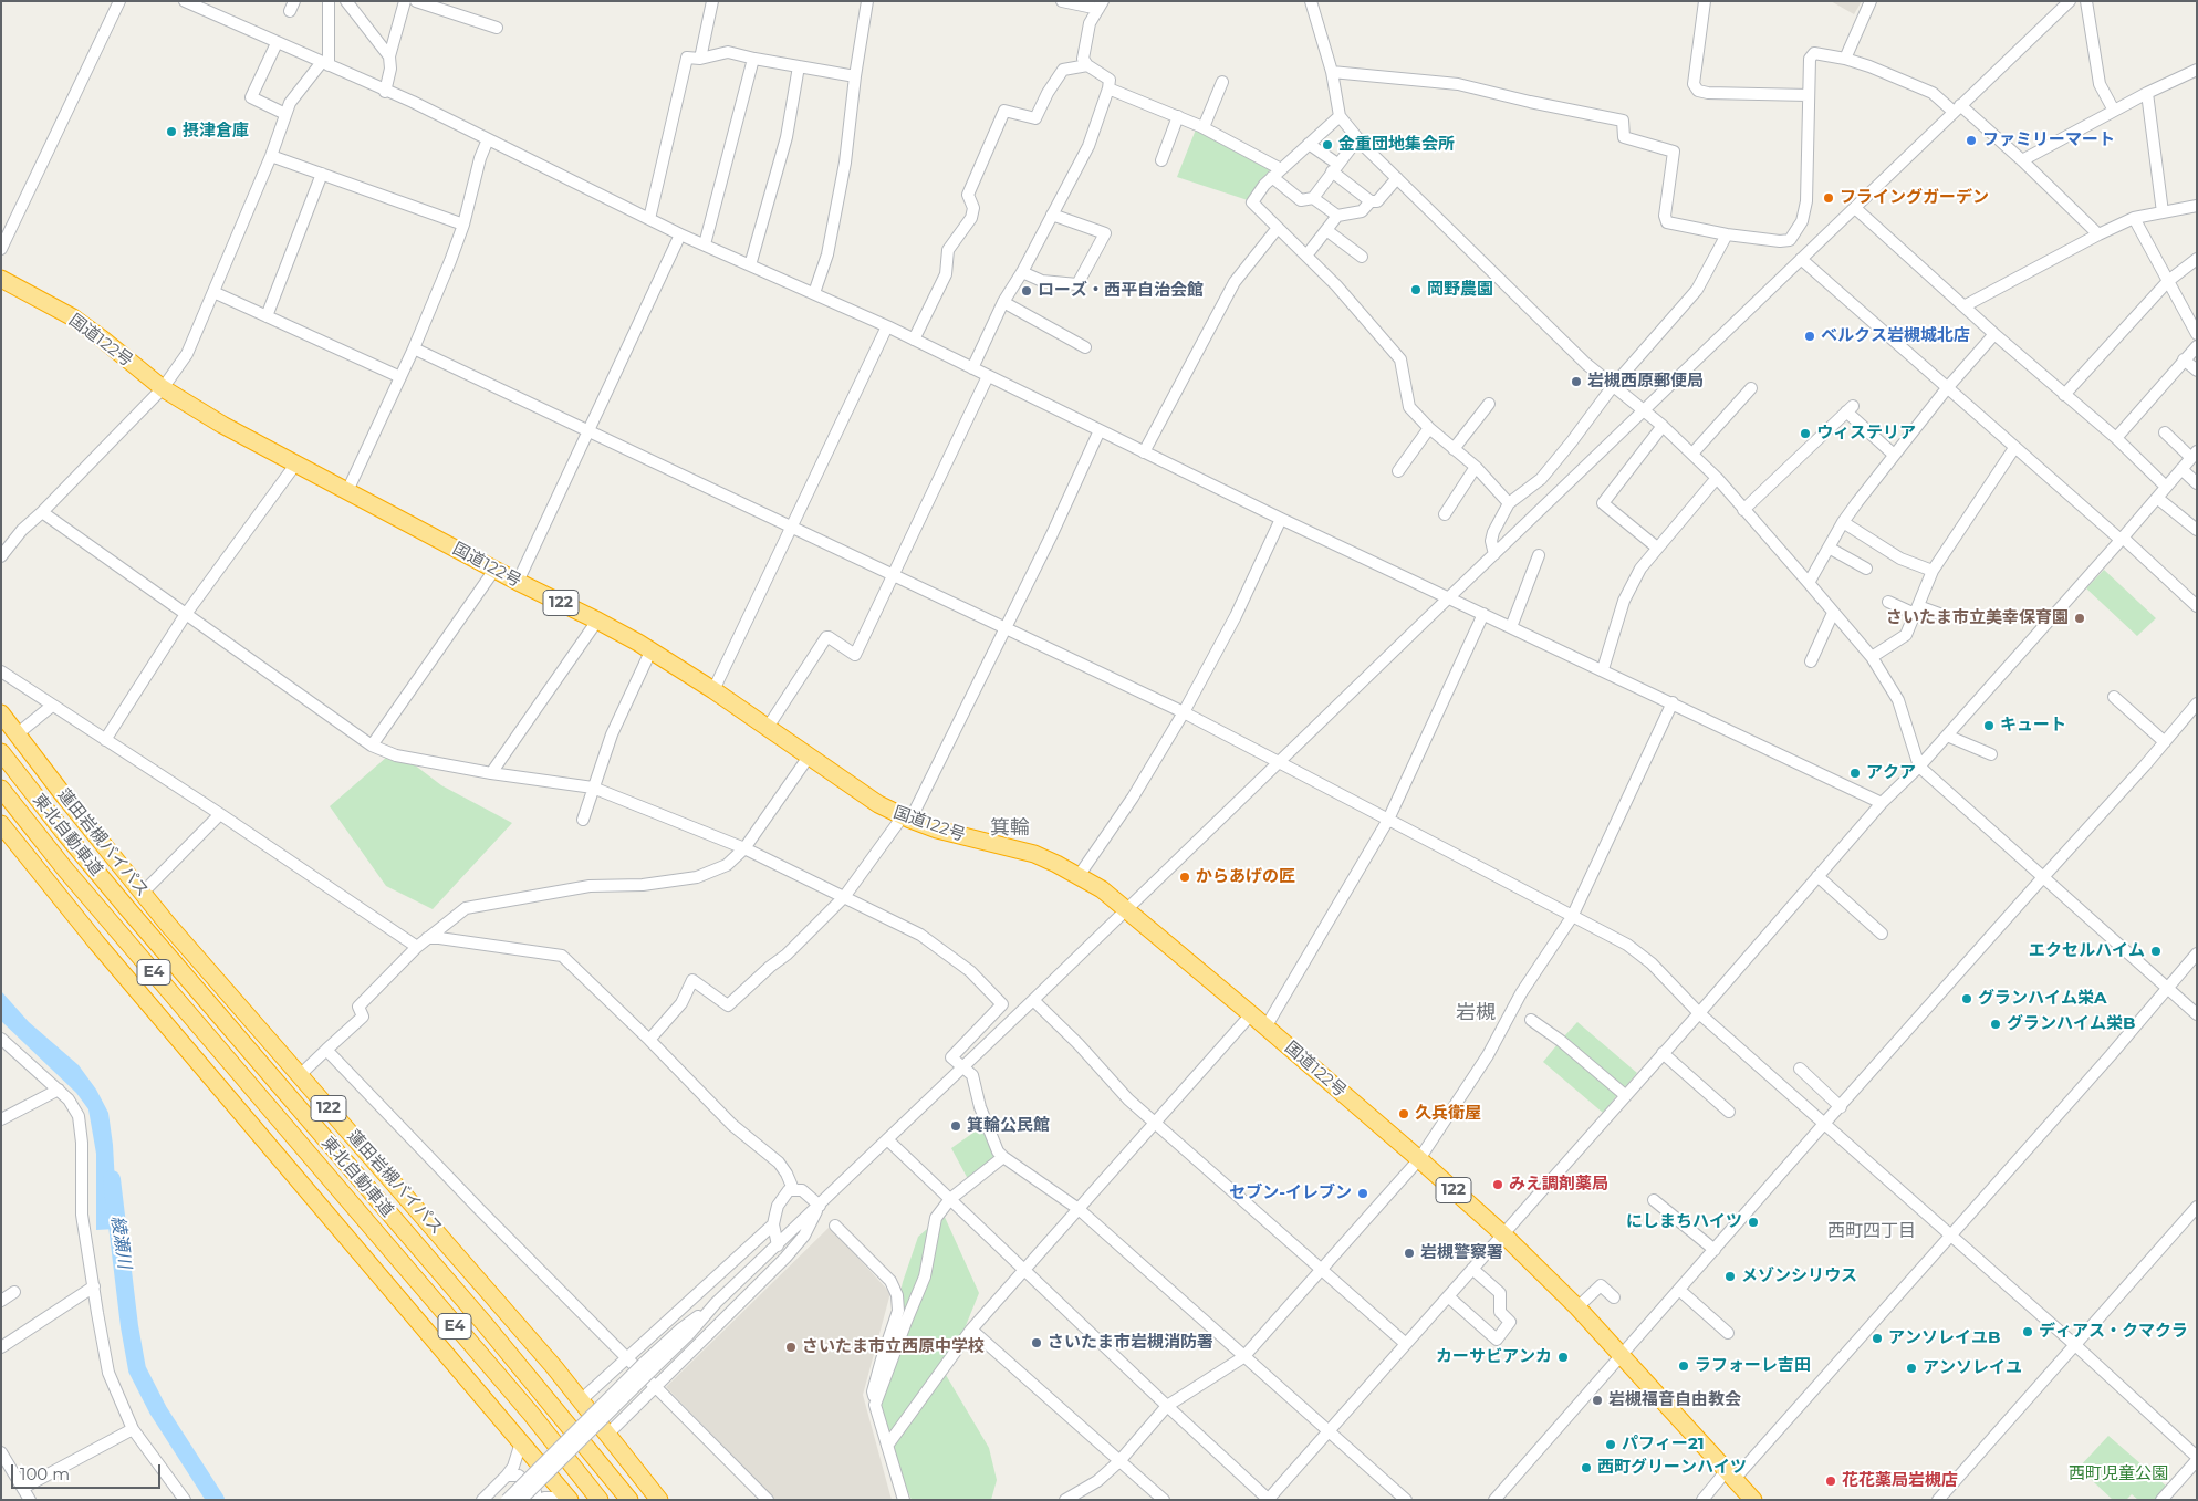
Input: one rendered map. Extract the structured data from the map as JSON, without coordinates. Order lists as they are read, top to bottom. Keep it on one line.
{"streets":{"highway":["国道122号","122","東北自動車道","蓮田岩槻バイパス","E4"]},"districts":["箕輪","岩槻","西町四丁目"],"water":["綾瀬川"],"parks":["西町児童公園"],"places":["摂津倉庫","ファミリーマート","金重団地集会所","フライングガーデン","岡野農園","ローズ・西平自治会館","ベルクス岩槻城北店","岩槻西原郵便局","ウィステリア","さいたま市立美幸保育園","キュート","アクア","からあげの匠","エクセルハイム","グランハイム栄A","グランハイム栄B","久兵衛屋","箕輪公民館","みえ調剤薬局","セブン-イレブン","にしまちハイツ","岩槻警察署","メゾンシリウス","ディアス・クマクラ","アンソレイユB","さいたま市岩槻消防署","さいたま市立西原中学校","カーサビアンカ","ラフォーレ吉田","アンソレイユ","岩槻福音自由教会","パフィー21","西町グリーンハイツ","花花薬局岩槻店"],"scale_bar":"100 m"}
